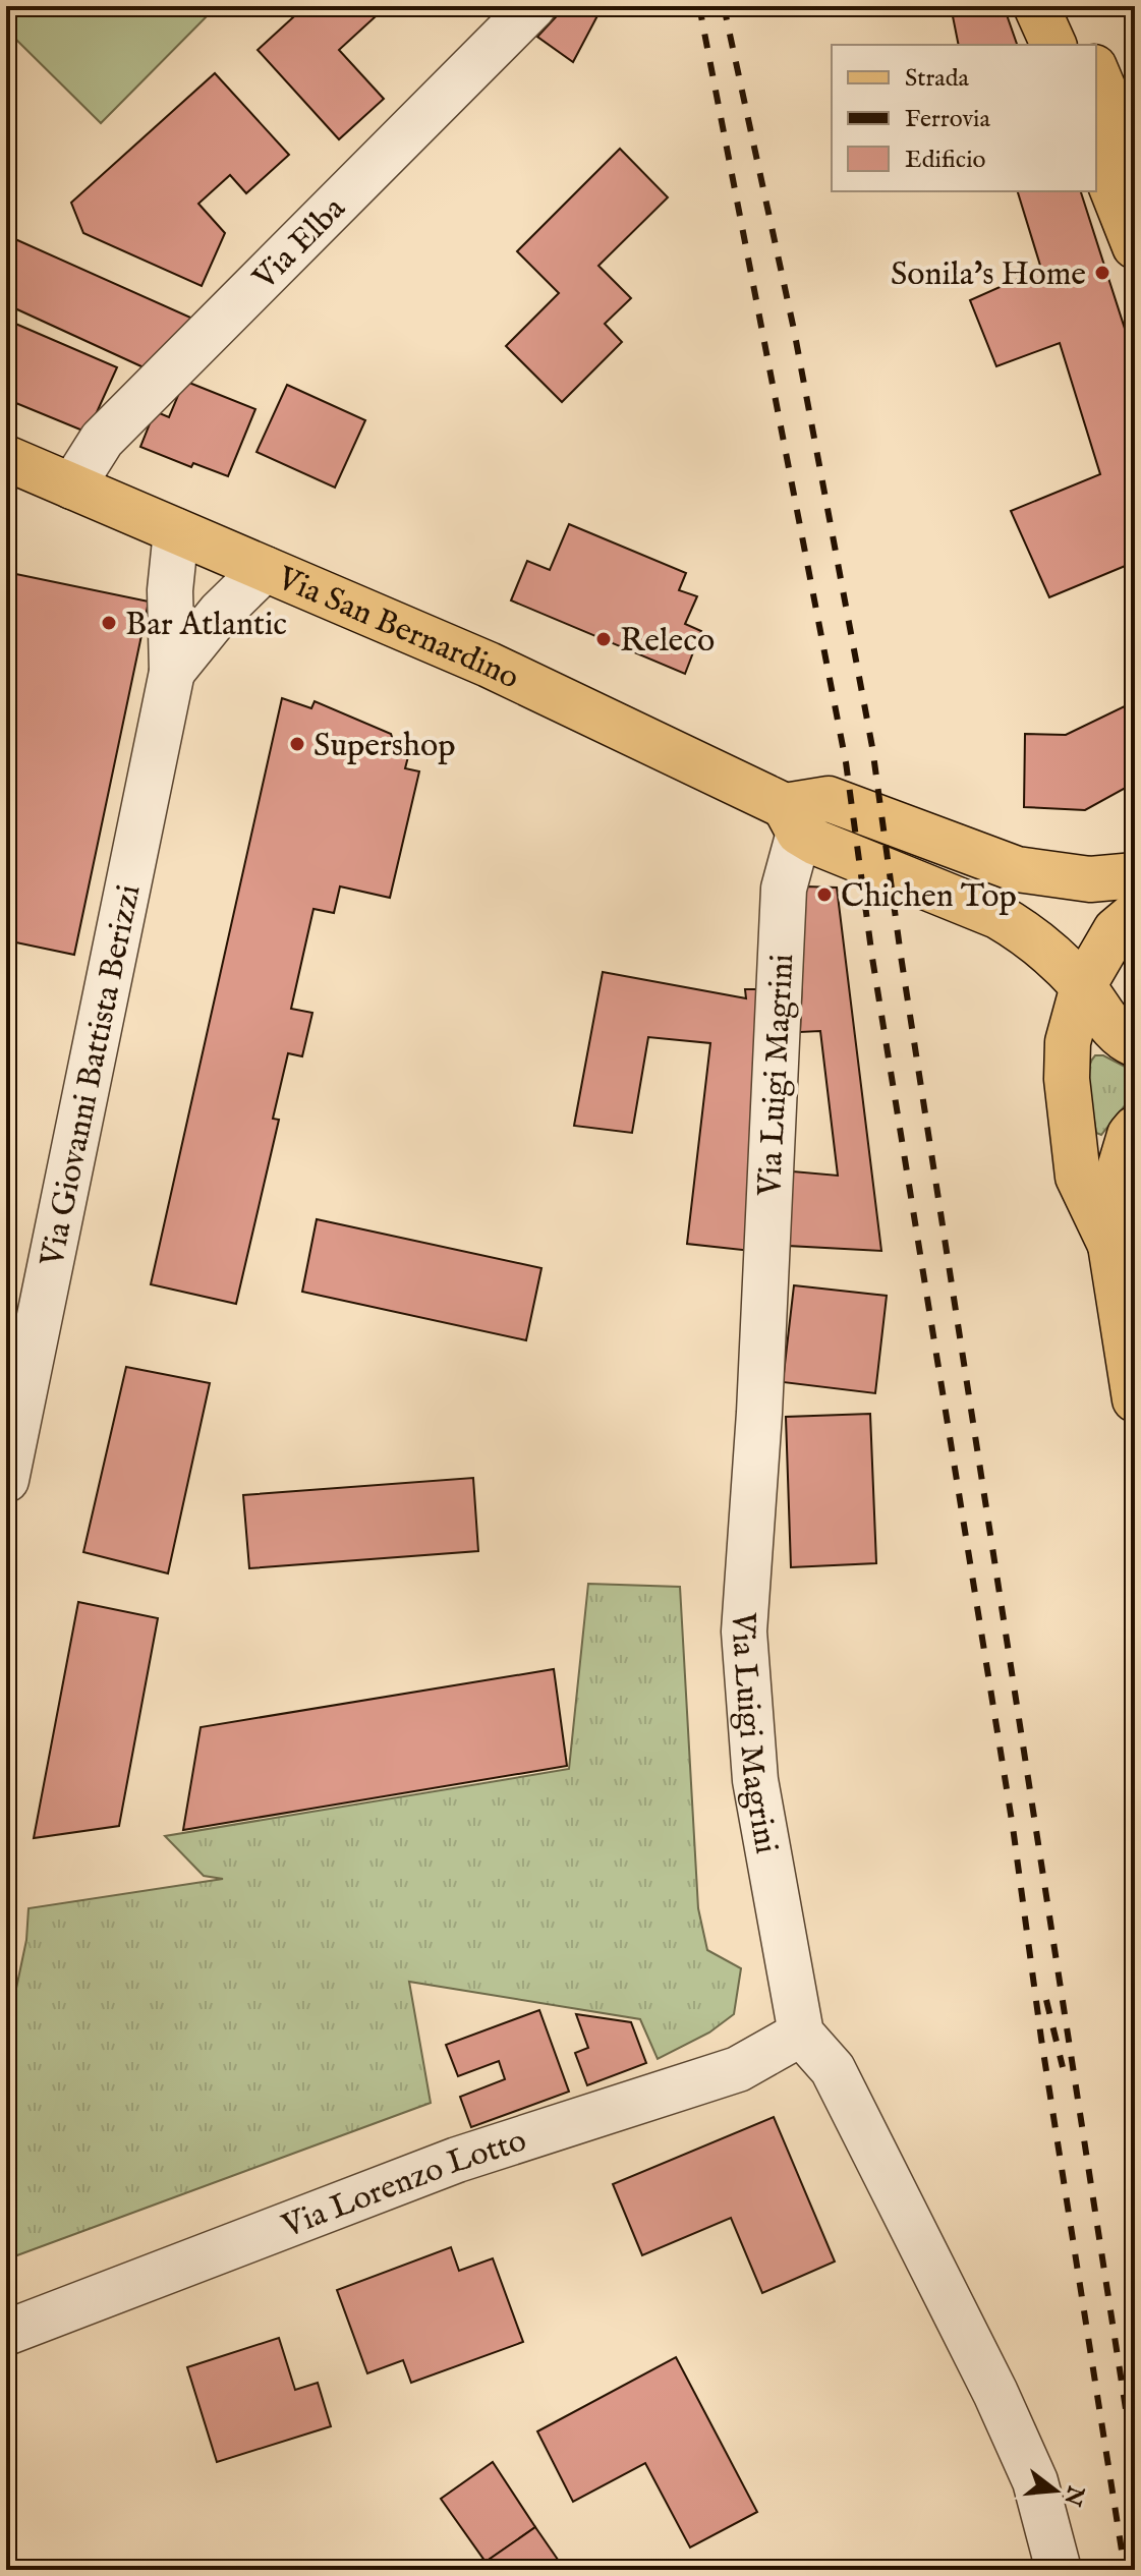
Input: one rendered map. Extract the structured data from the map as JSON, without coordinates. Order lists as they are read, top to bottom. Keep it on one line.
{"streets":{"main road":["Via San Bernardino"],"street":["Via Elba","Via Luigi Magrini","Via Giovanni Battista Berizzi","Via Lorenzo Lotto"]},"crossings":[["Via Elba","Via San Bernardino"],["Via San Bernardino","Via Luigi Magrini"],["Via San Bernardino","Via Giovanni Battista Berizzi"],["Via Luigi Magrini","Via Lorenzo Lotto"]],"places":["Sonila's Home","Bar Atlantic","Releco","Supershop","Chichen Top"],"legend":["Strada","Ferrovia","Edificio"],"north":"right"}
